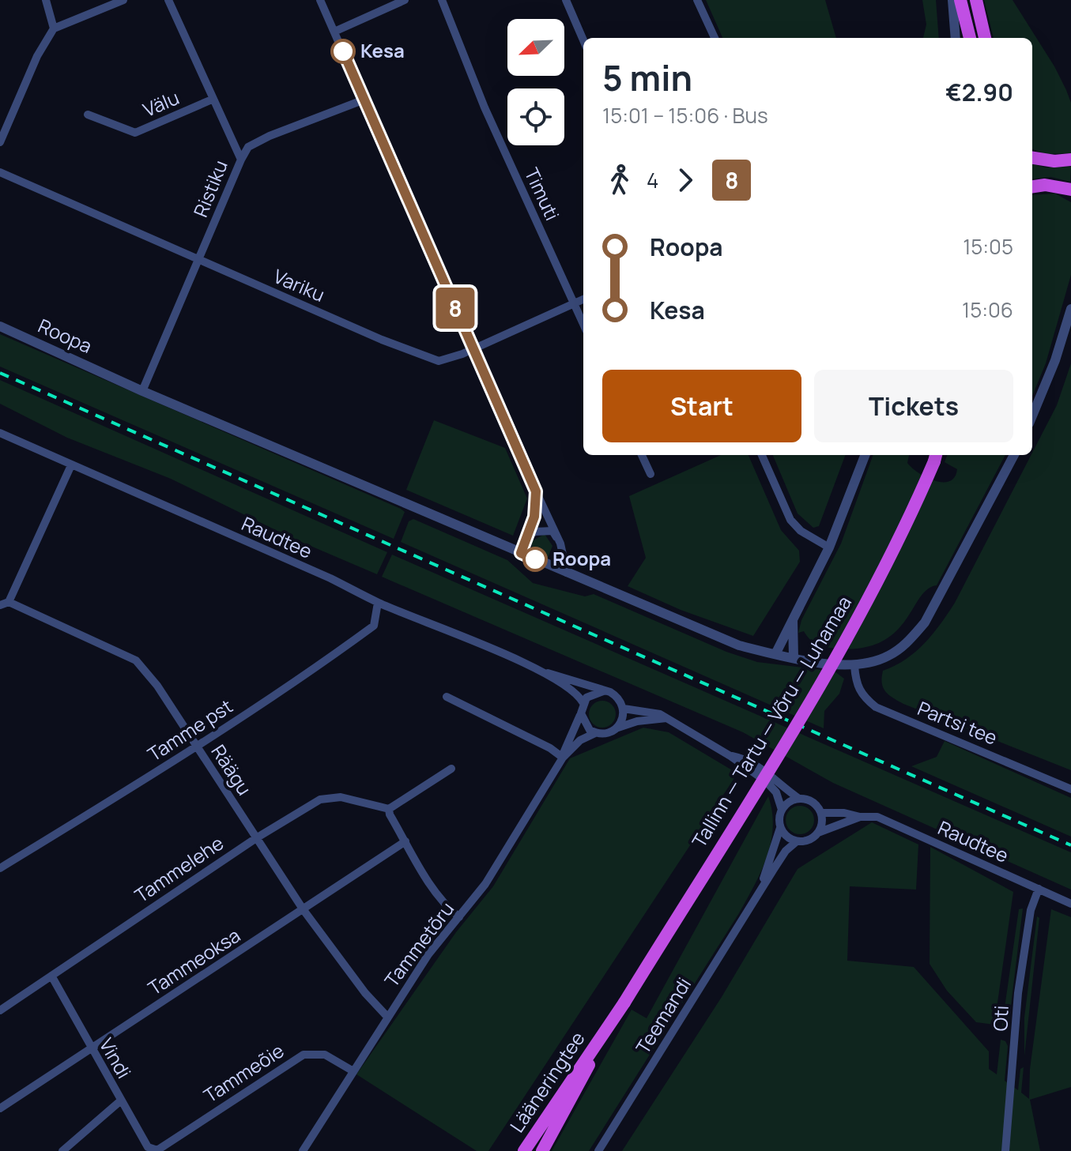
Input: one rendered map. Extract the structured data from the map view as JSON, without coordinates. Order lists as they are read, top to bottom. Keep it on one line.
{"streets":{"highway":["Tallinn — Tartu — Võru — Luhamaa","Lääneringtee"],"street":["Välu","Ristiku","Timuti","Variku","Roopa","Raudtee","Partsi tee","Tamme pst","Räägu","Tammelehe","Tammetõru","Tammeoksa","Teemandi","Oti","Vindi","Tammeõie"]},"crossings":[["Välu","Ristiku"],["Ristiku","Variku"],["Ristiku","Roopa"],["Timuti","Variku"],["Roopa","Partsi tee"],["Raudtee","Tamme pst"],["Raudtee","Tammetõru"],["Raudtee","Teemandi"],["Raudtee","Oti"],["Tallinn — Tartu — Võru — Luhamaa","Lääneringtee"],["Tamme pst","Räägu"],["Räägu","Tammelehe"],["Räägu","Tammetõru"],["Räägu","Tammeoksa"],["Tammelehe","Vindi"],["Tammetõru","Tammeõie"],["Tammeoksa","Vindi"],["Vindi","Tammeõie"]],"places":["Kesa","Roopa"],"lines":["bus line 8"],"north":"bottom left","page":{"on_map":"8","heading":["5 min","15:01 – 15:06 · Bus","€2.90"],"legs":["4","8"],"list":[{"name":"Roopa","value":"15:05"},{"name":"Kesa","value":"15:06"}],"buttons":["Start","Tickets"]}}
